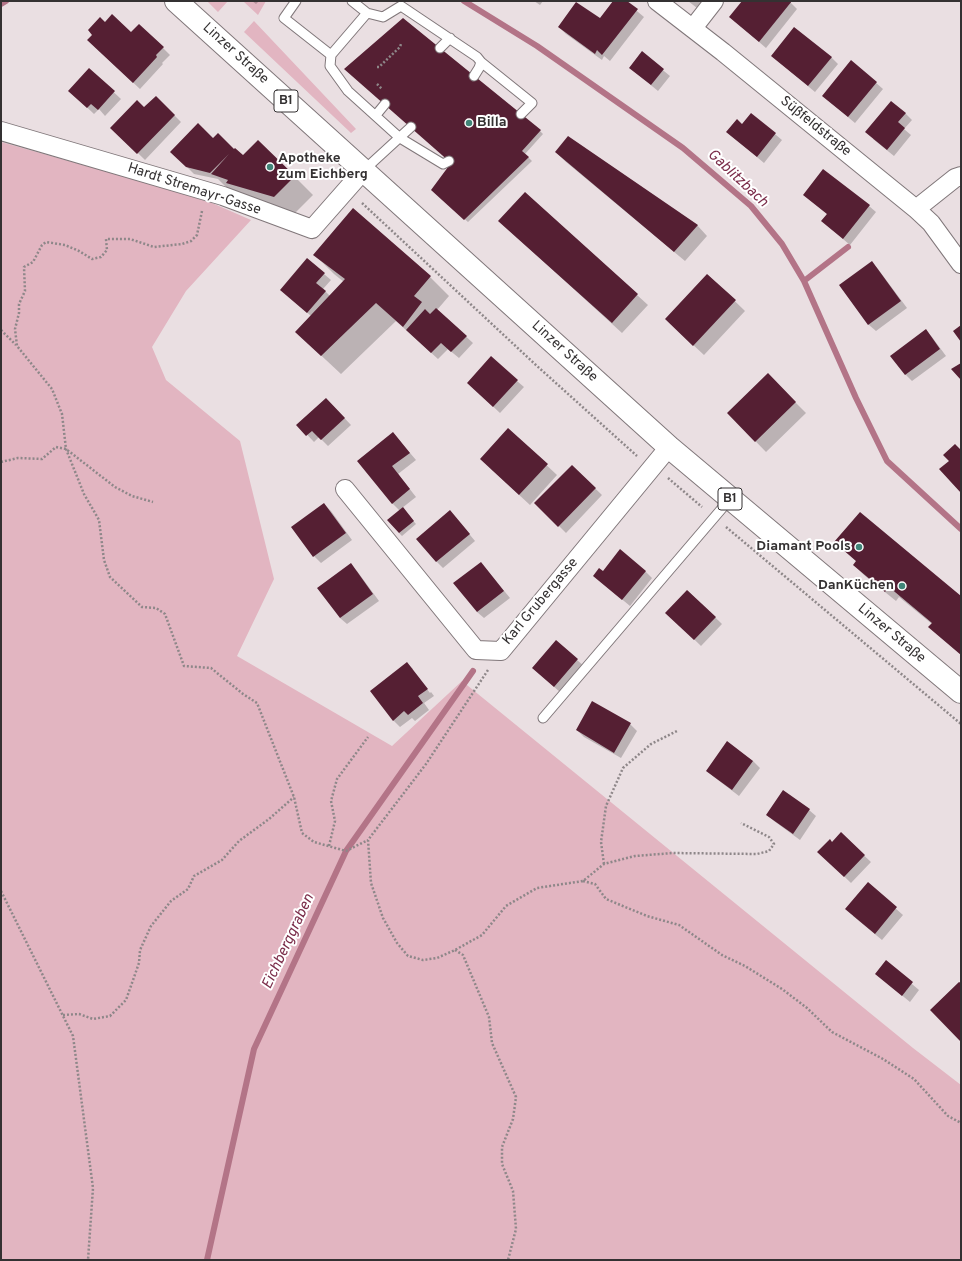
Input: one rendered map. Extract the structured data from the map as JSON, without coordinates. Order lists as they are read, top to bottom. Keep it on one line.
{"streets":{"main road":["Linzer Straße","B1"],"street":["Süßfeldstraße","Hardt Stremayr-Gasse","Karl Grubergasse"]},"crossings":[["Linzer Straße","Hardt Stremayr-Gasse"],["Linzer Straße","Karl Grubergasse"]],"water":["Gablitzbach","Eichberggraben"],"places":["Billa","Apotheke zum Eichberg","Diamant Pools","DanKüchen"]}
